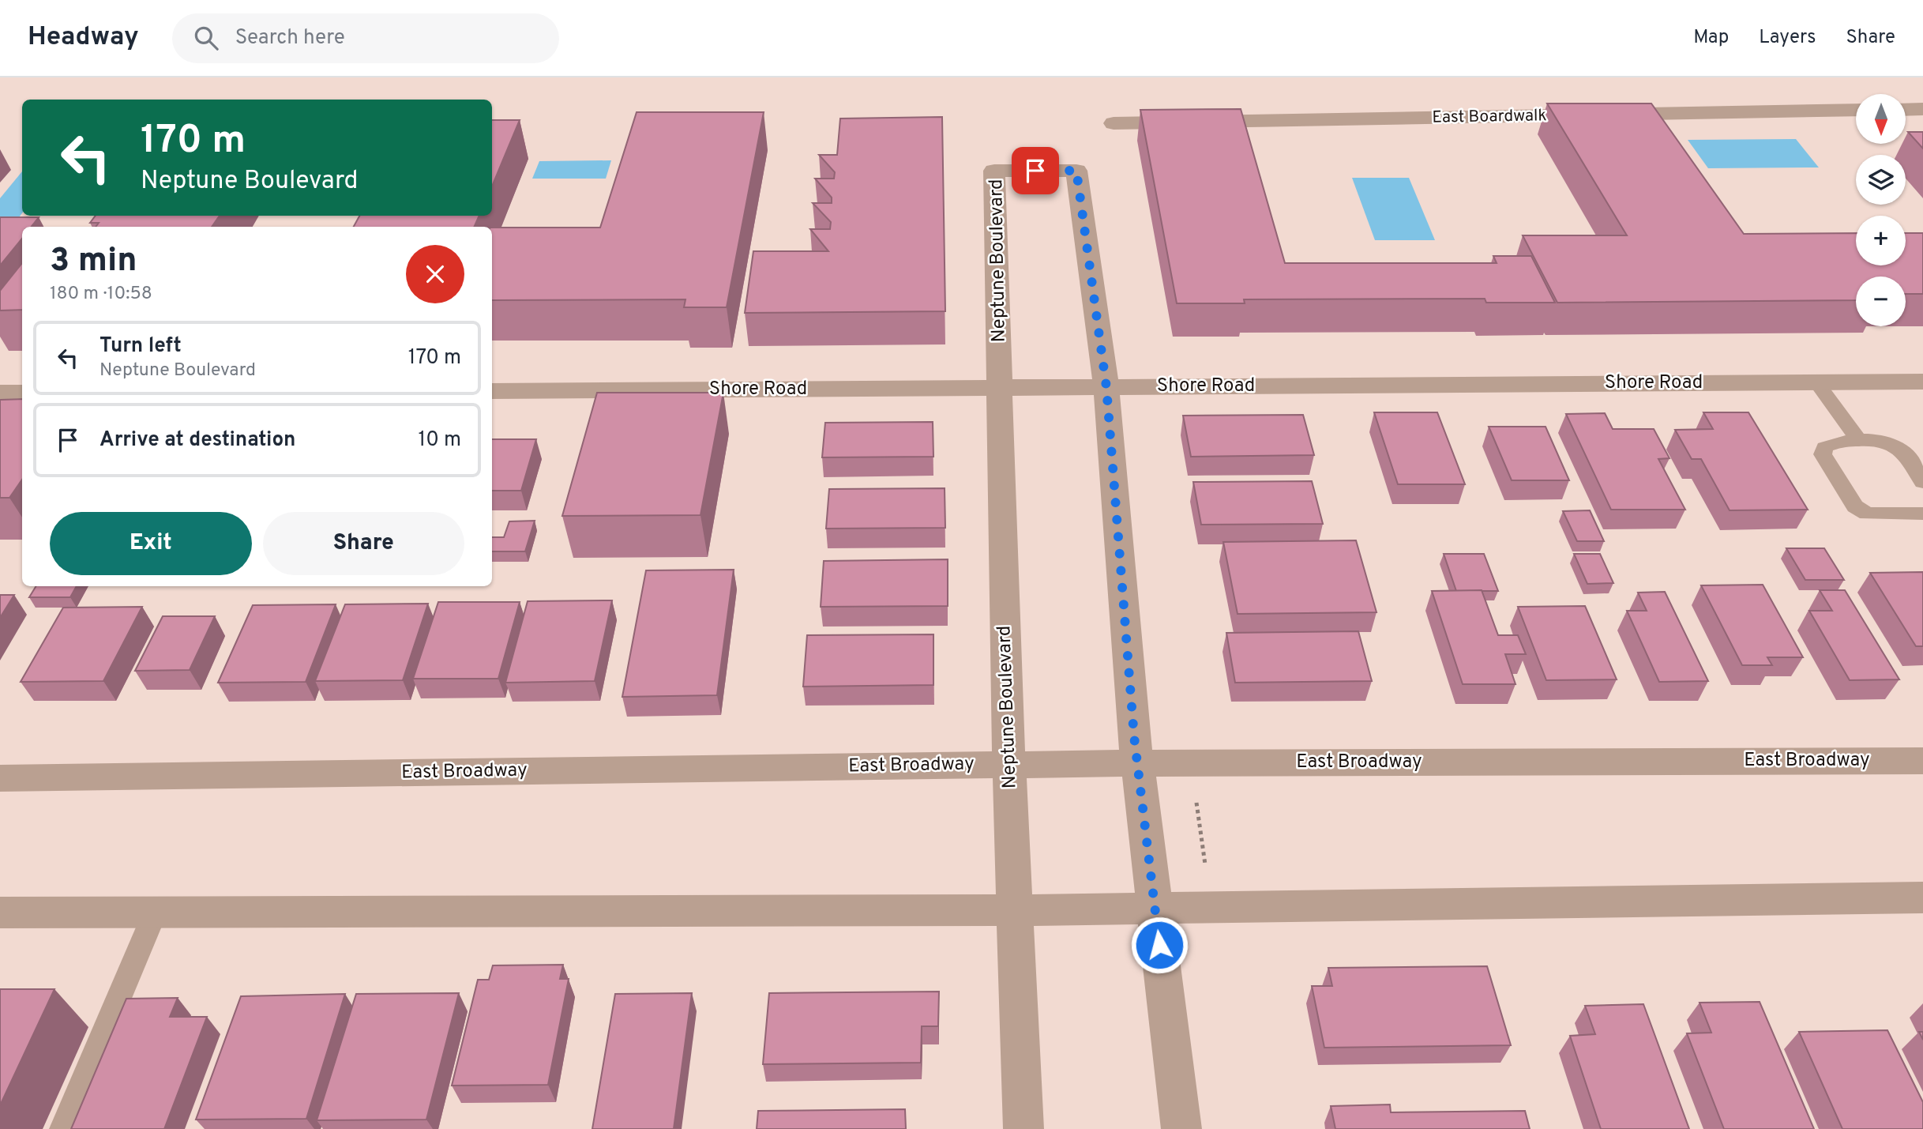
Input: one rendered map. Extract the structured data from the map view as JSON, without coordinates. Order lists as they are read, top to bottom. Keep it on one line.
{"streets":{"street":["East Boardwalk","Neptune Boulevard","Shore Road","East Broadway"]},"crossings":[["Neptune Boulevard","Shore Road"],["Neptune Boulevard","East Broadway"]],"north":"bottom","page":{"header":"Headway","search":"Search here","nav":["Map","Layers","Share"],"map_buttons":["+","−"],"turn":["170 m","Neptune Boulevard"],"heading":["3 min","180 m · 10:58"],"list":[{"name":"Turn left","note":"Neptune Boulevard","value":"170 m"},{"name":"Arrive at destination","value":"10 m"}],"buttons":["Exit","Share"]}}
